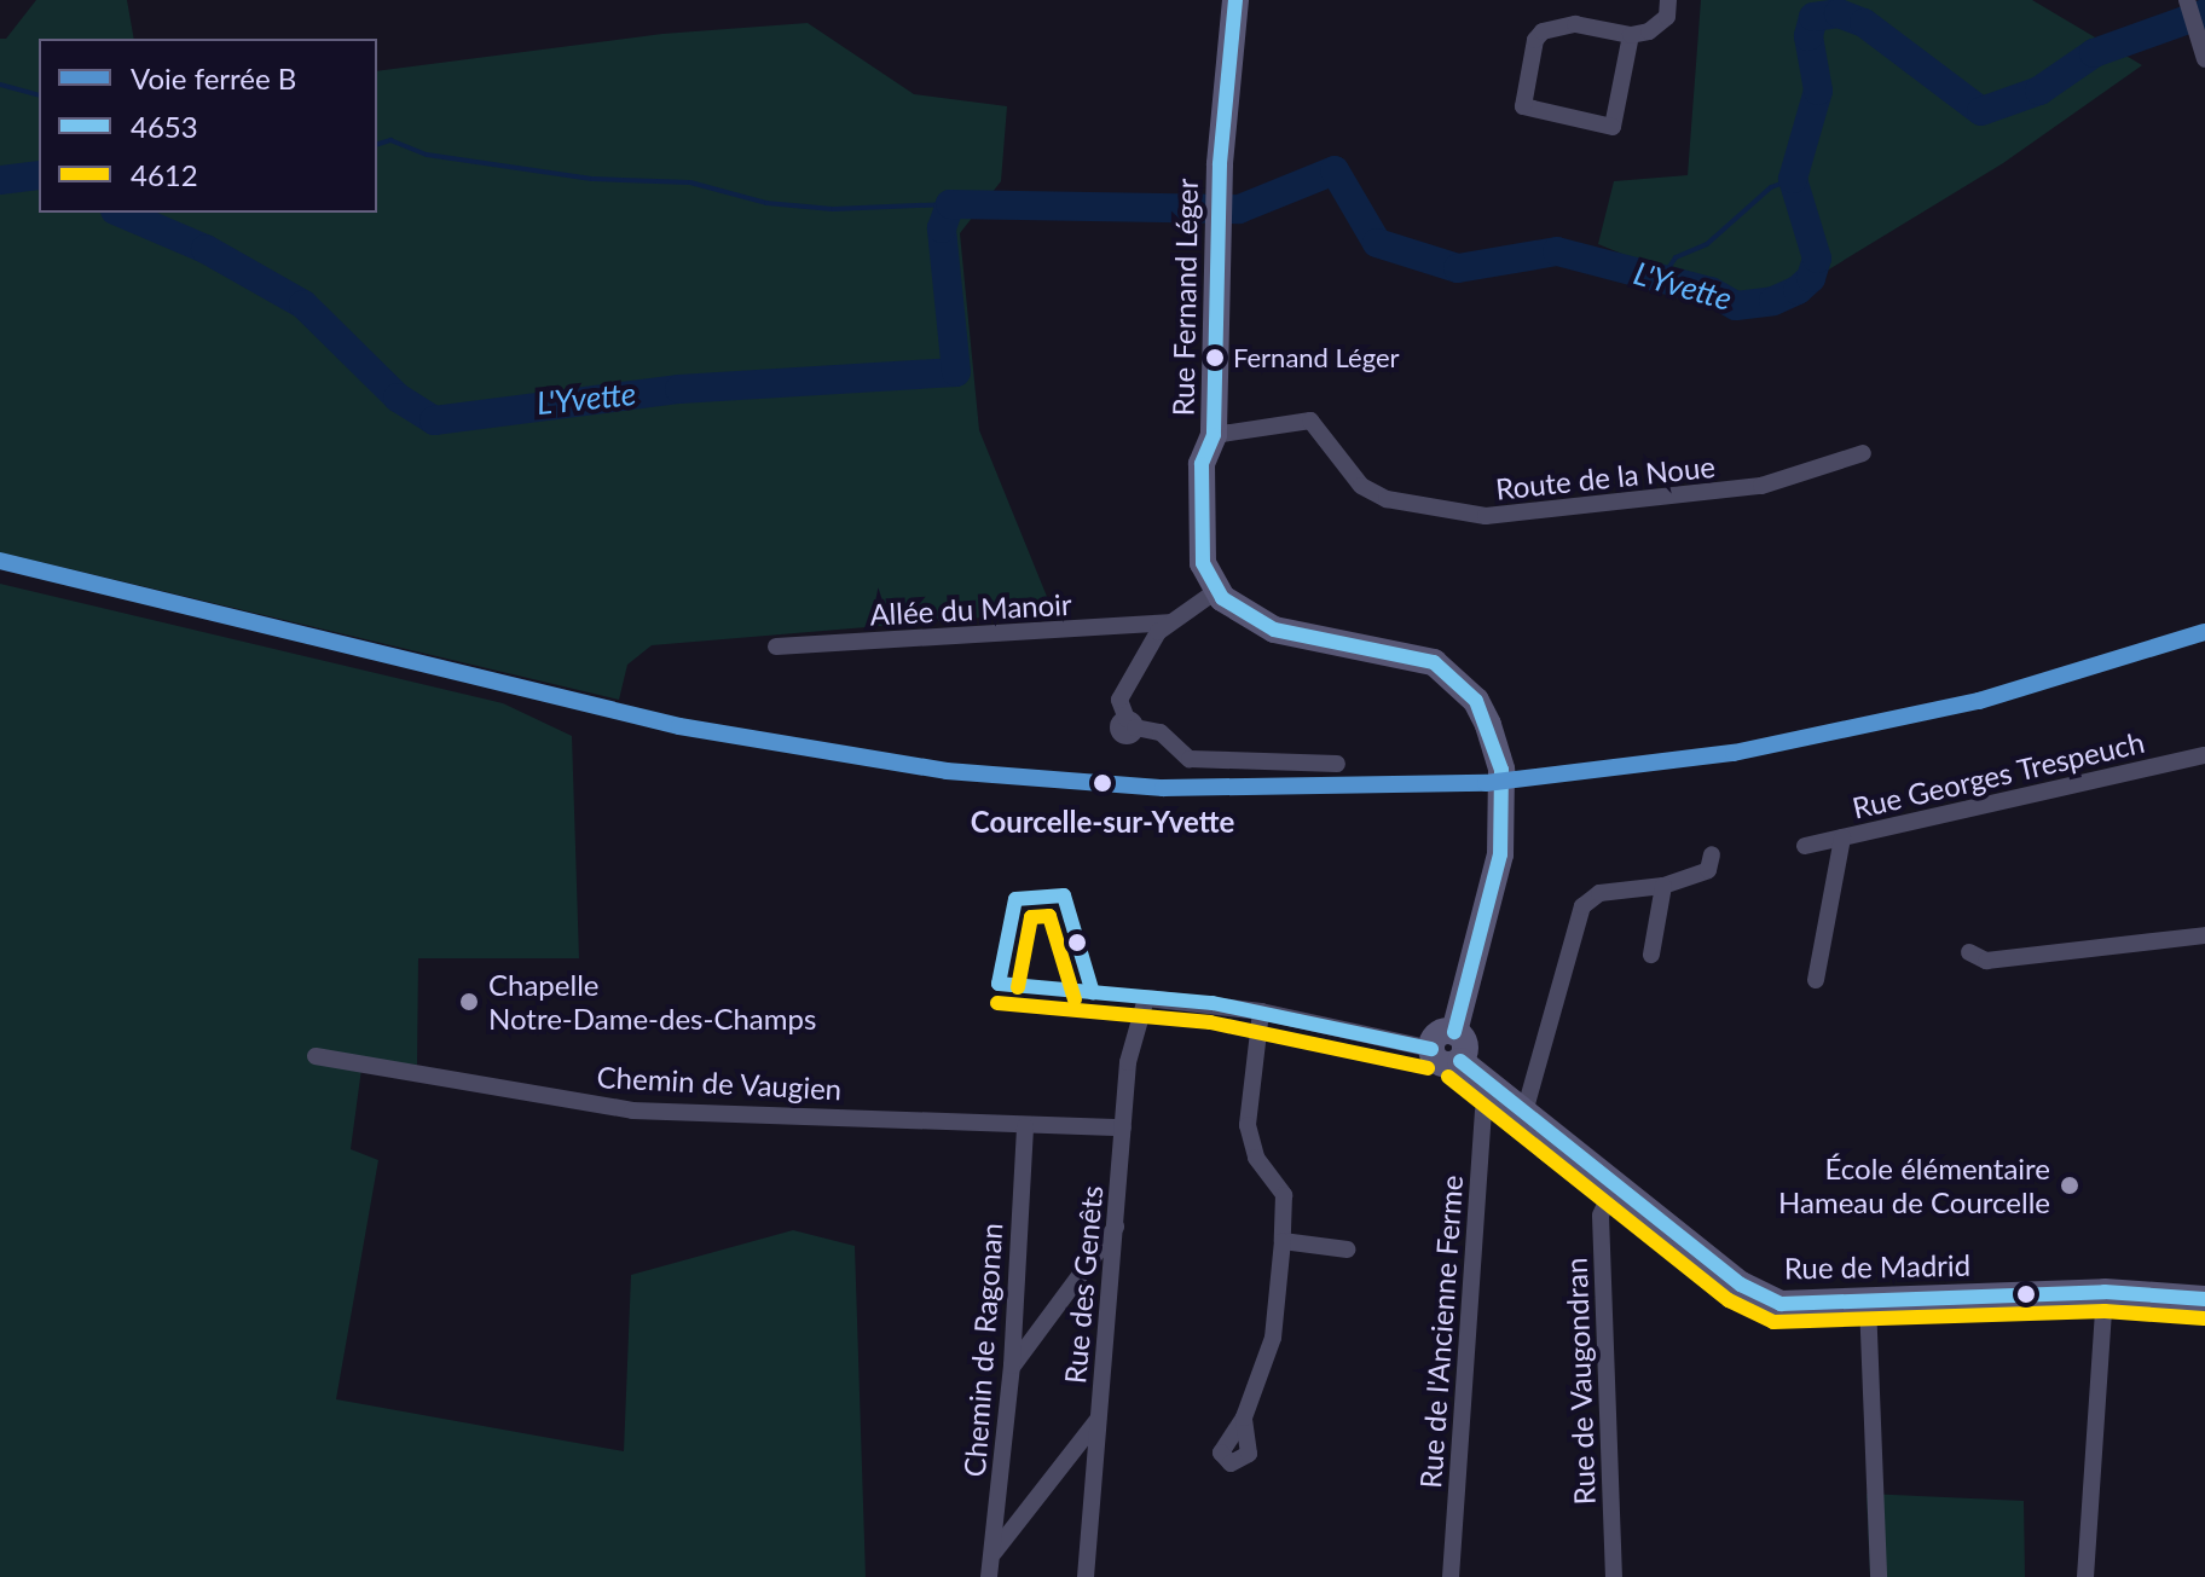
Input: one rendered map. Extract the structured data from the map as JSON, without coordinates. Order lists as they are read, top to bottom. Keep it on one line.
{"streets":{"street":["Rue Fernand Léger","Route de la Noue","Allée du Manoir","Rue Georges Trespeuch","Chemin de Vaugien","Rue de Madrid","Rue des Genêts","Rue de l'Ancienne Ferme","Chemin de Ragonan","Rue de Vaugondran"]},"crossings":[["Rue Fernand Léger","Route de la Noue"],["Chemin de Vaugien","Rue des Genêts"],["Chemin de Vaugien","Chemin de Ragonan"],["Rue de Madrid","Rue de l'Ancienne Ferme"],["Rue de Madrid","Rue de Vaugondran"]],"water":["L'Yvette"],"places":["Fernand Léger","Courcelle-sur-Yvette","Chapelle Notre-Dame-des-Champs","École élémentaire Hameau de Courcelle"],"lines":["transit line 4653","rail line B","transit line 4612"],"legend":["Voie ferrée B","4653","4612"]}
